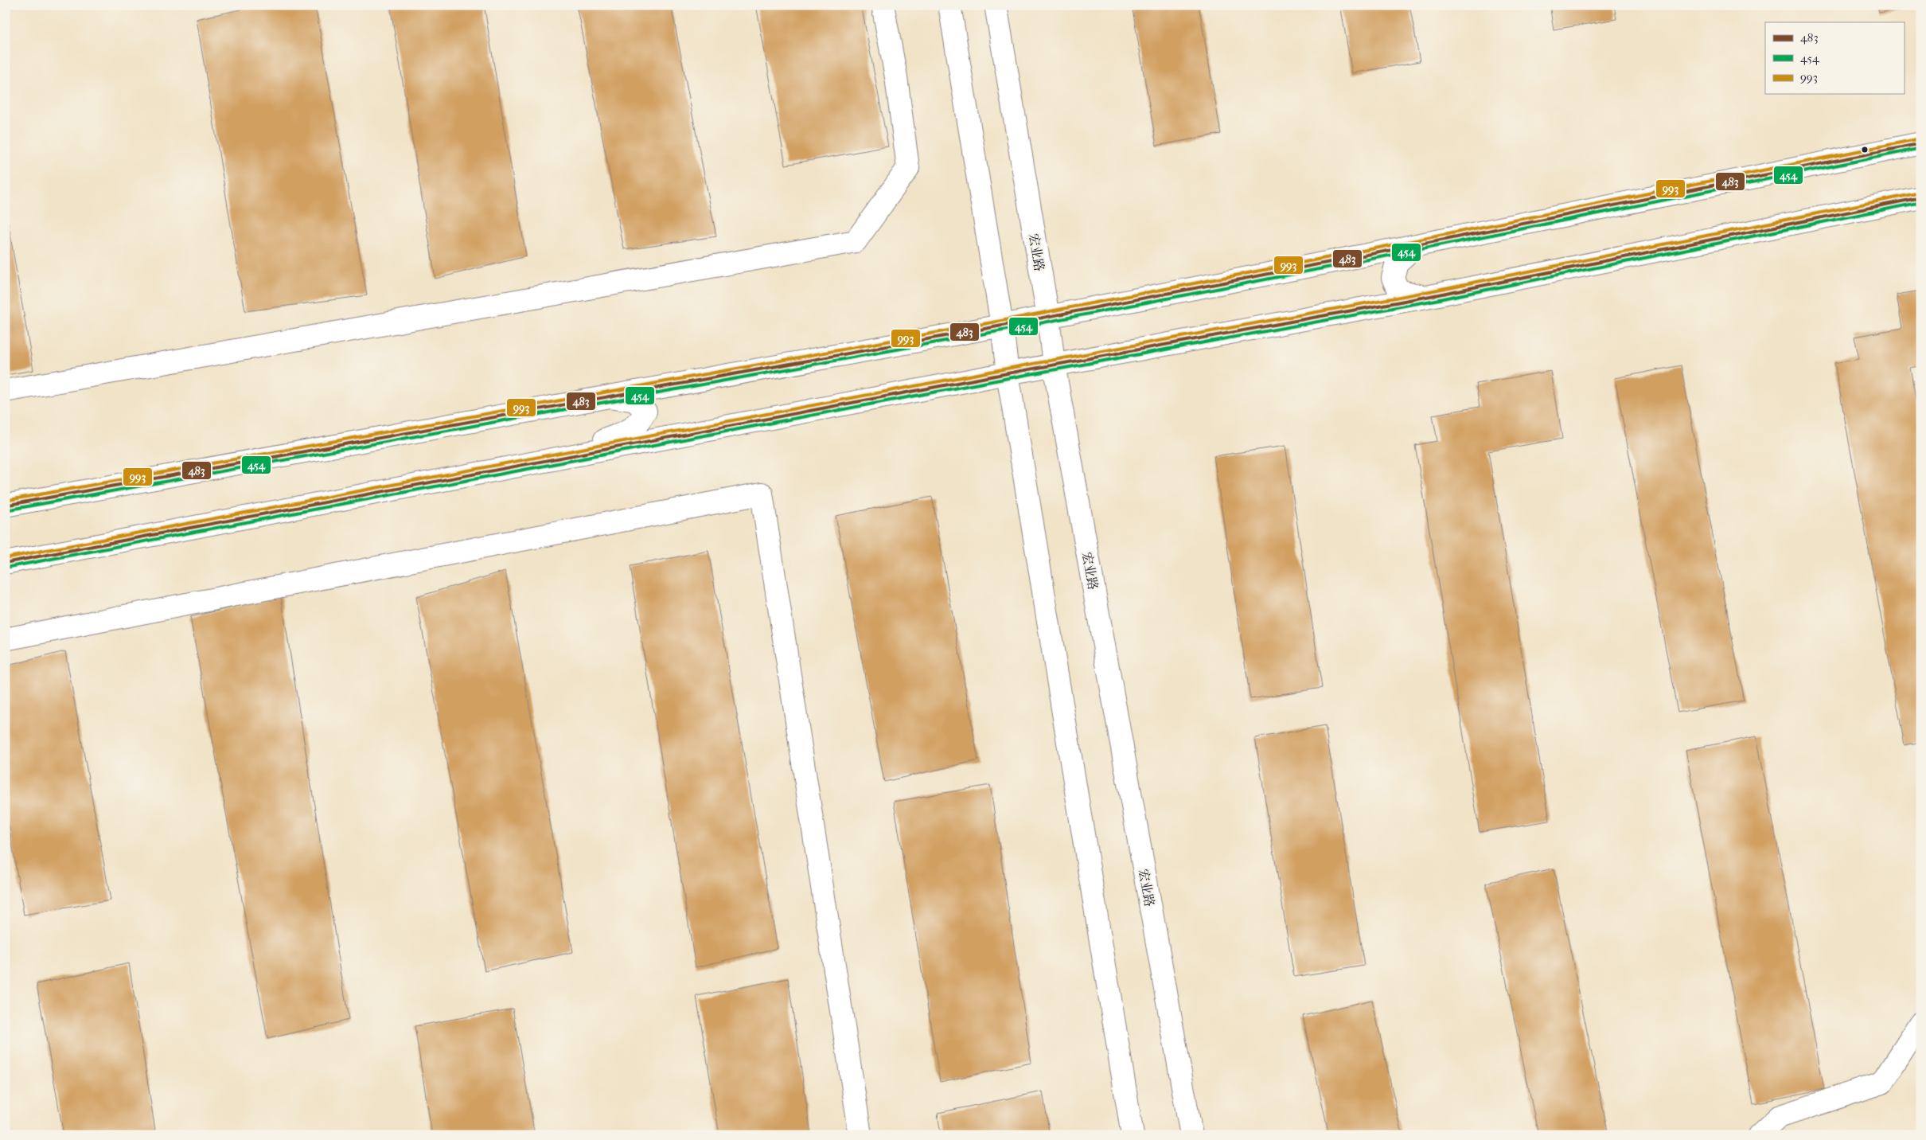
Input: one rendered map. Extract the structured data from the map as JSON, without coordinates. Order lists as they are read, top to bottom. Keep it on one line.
{"streets":{"street":["宏业路"]},"lines":["transit line 993","transit line 483","transit line 454"],"legend":["483","454","993"]}
